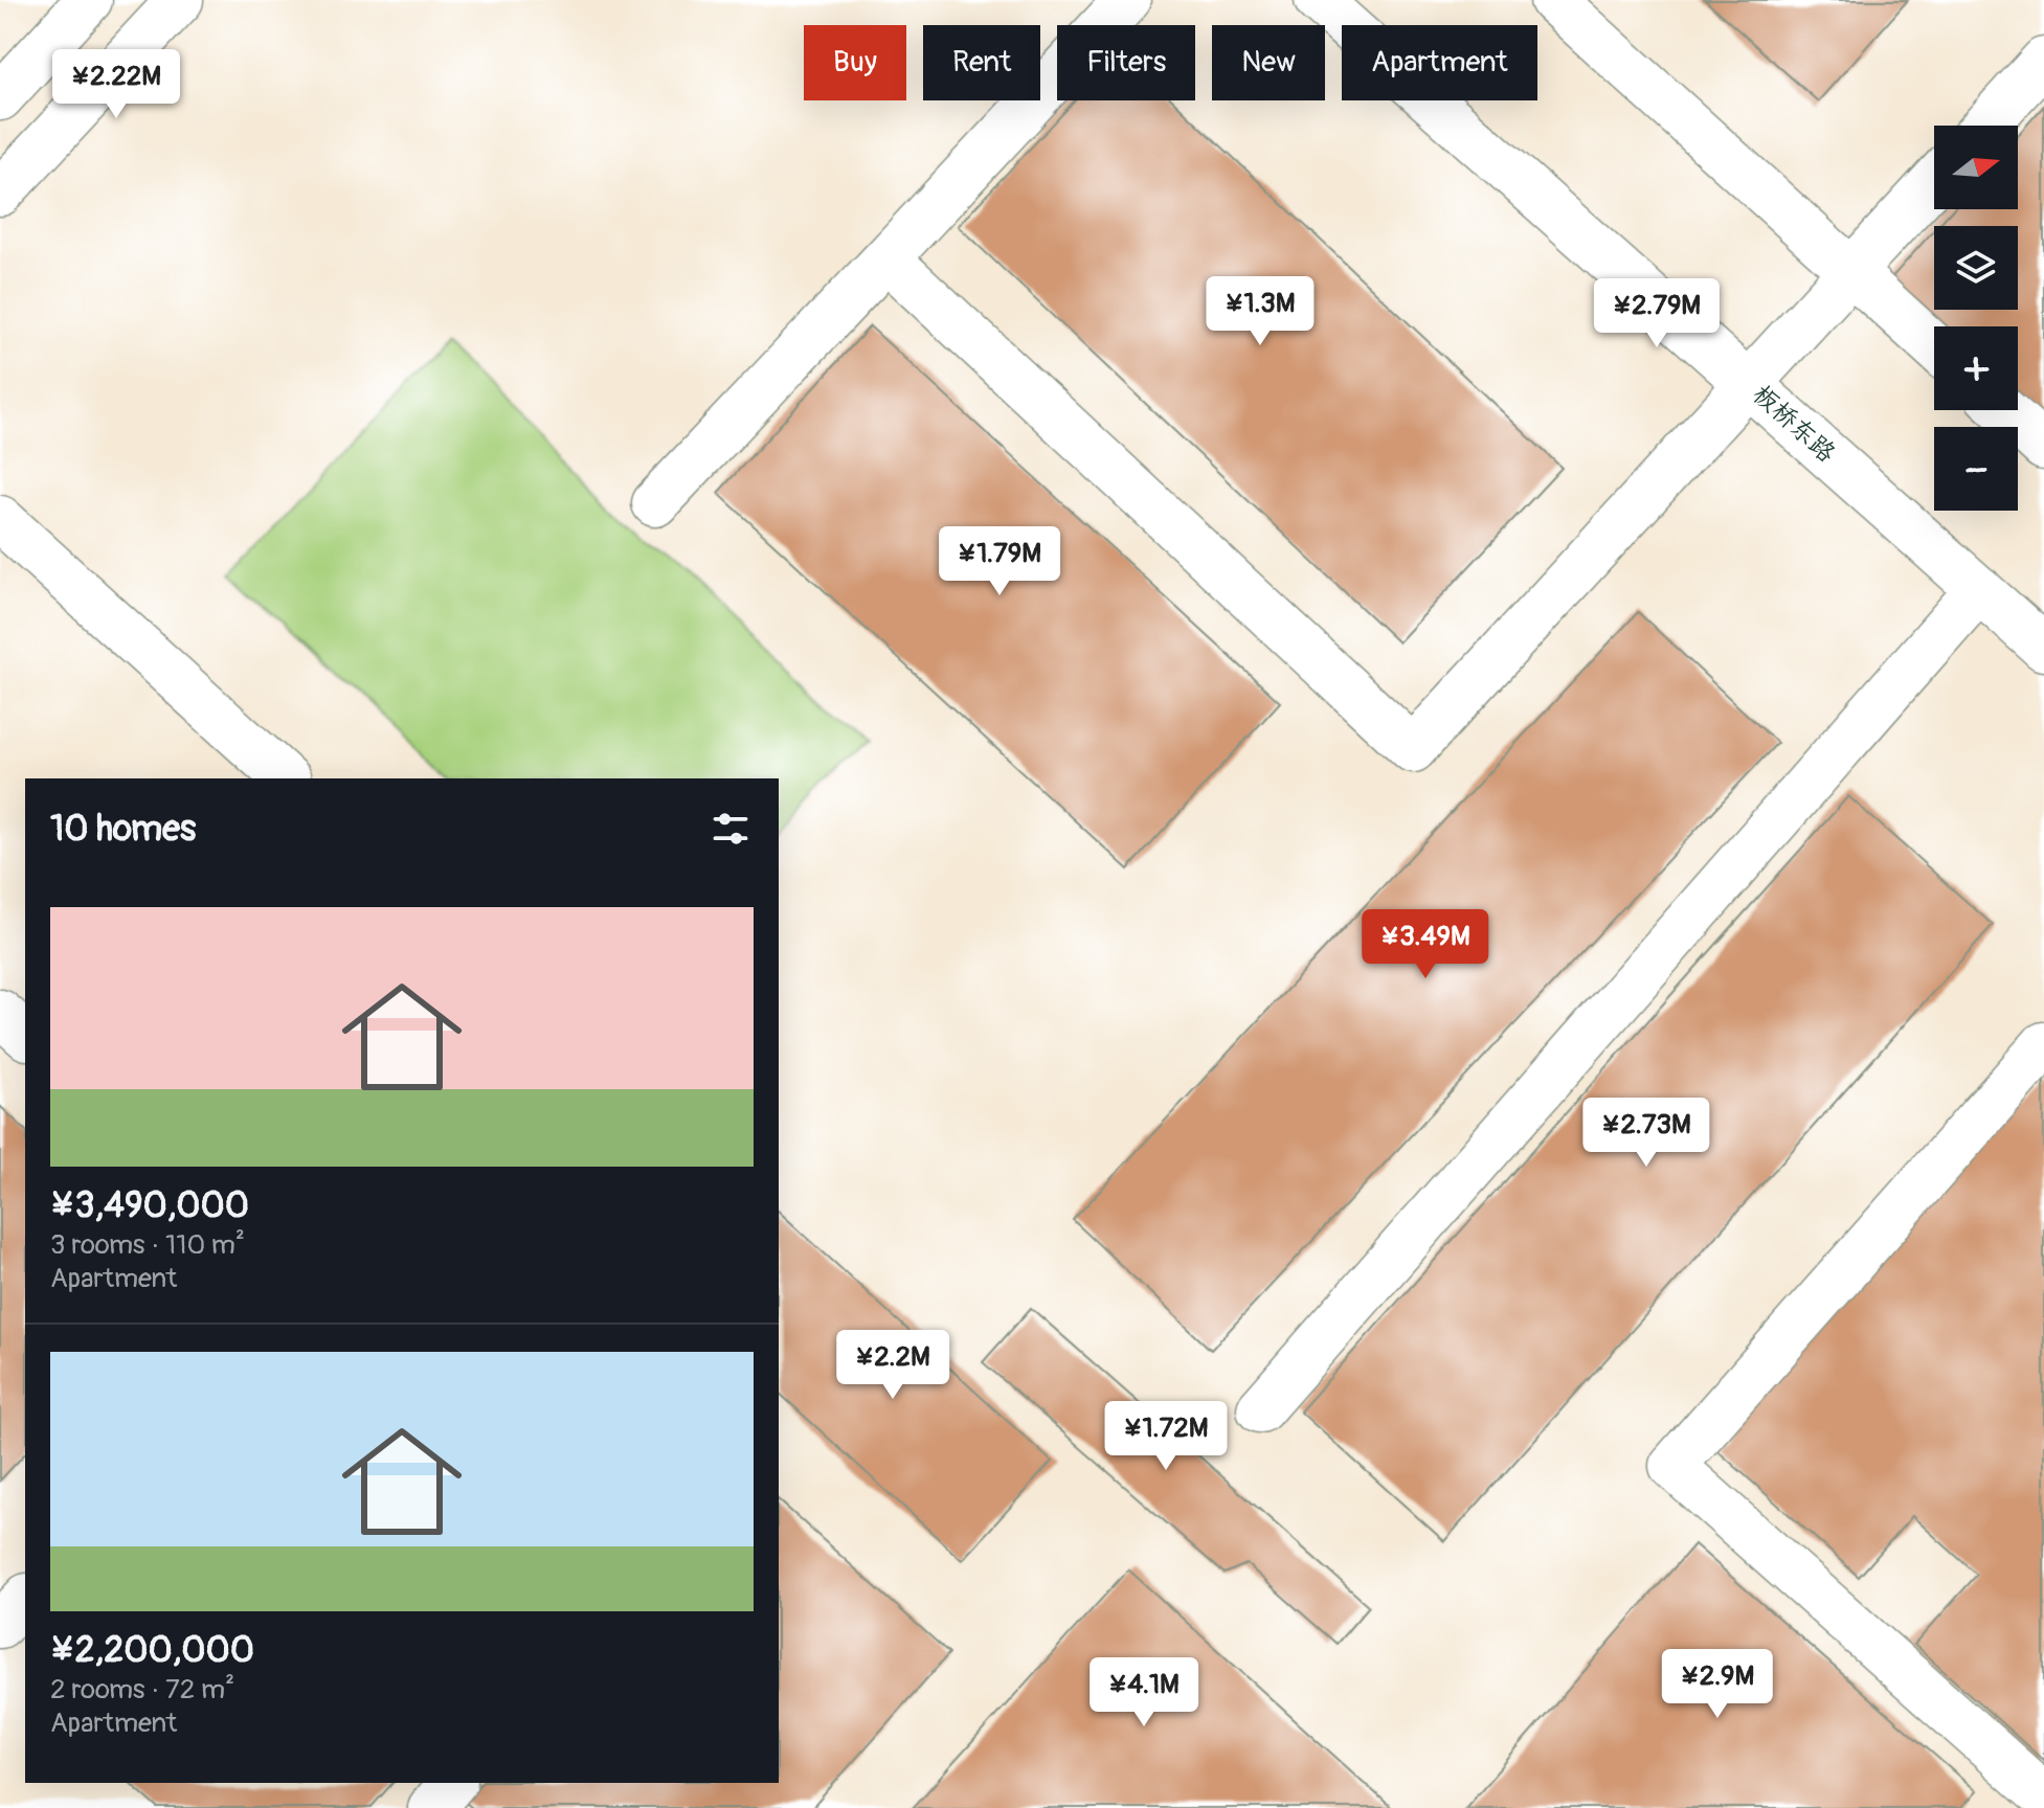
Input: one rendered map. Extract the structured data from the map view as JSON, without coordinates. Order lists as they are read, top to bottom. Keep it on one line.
{"streets":{"street":["板桥东路"]},"north":"right","page":{"chip":["Buy","Rent","Filters","New","Apartment"],"price":["¥2.22M","¥1.3M","¥2.79M","¥1.79M","¥3.49M","¥2.73M","¥2.2M","¥1.72M","¥2.9M","¥4.1M"],"map_buttons":["+","−"],"heading":"10 homes","list":[{"name":"¥3,490,000","note":"3 rooms · 110 m² · Apartment"},{"name":"¥2,200,000","note":"2 rooms · 72 m² · Apartment"}]}}
